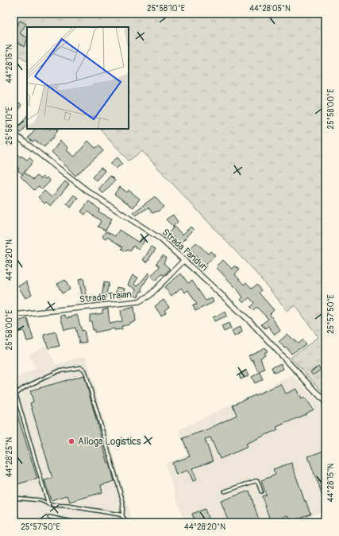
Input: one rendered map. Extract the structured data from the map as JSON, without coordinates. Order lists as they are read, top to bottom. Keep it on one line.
{"streets":{"street":["Strada Panduri","Strada Traian"]},"crossings":[["Strada Panduri","Strada Traian"]],"places":["Alloga Logistics"],"coordinates":["25°58'10\"E","44°28'05\"N","44°28'15\"N","25°58'00\"E","44°28'20\"N","25°57'50\"E","44°28'25\"N"]}
